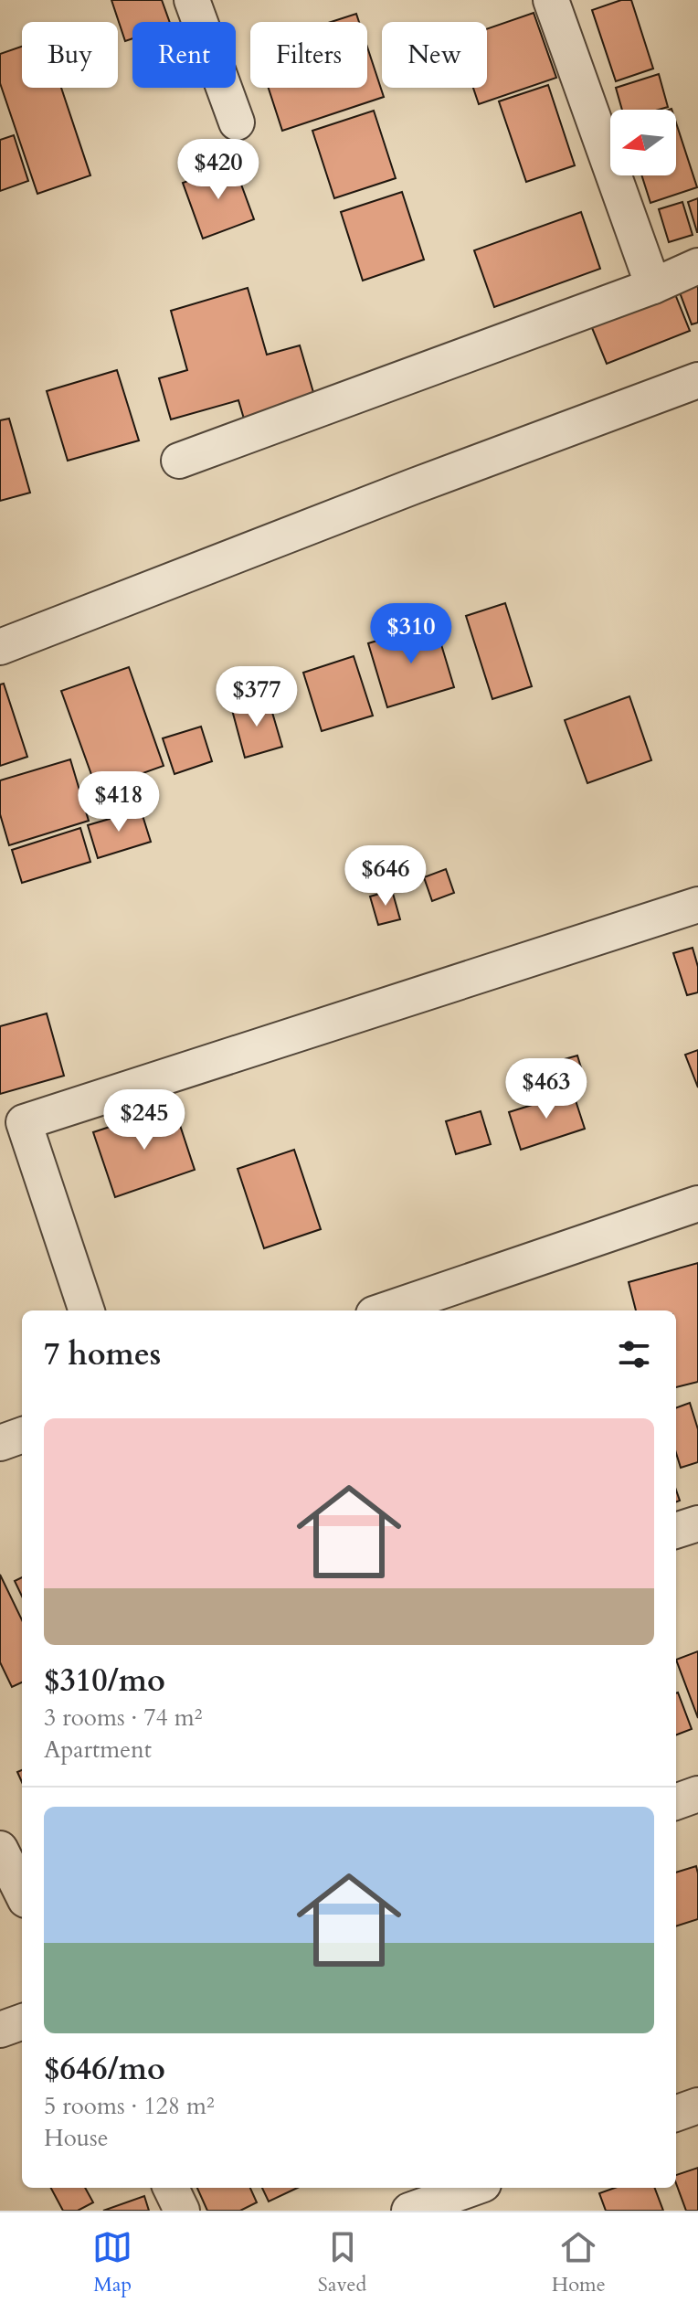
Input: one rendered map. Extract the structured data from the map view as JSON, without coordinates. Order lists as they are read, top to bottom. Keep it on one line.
{"north":"left","page":{"chip":["Buy","Rent","Filters","New"],"price":["$420","$310","$377","$418","$646","$463","$245"],"heading":"7 homes","list":[{"name":"$310/mo","note":"3 rooms · 74 m² · Apartment"},{"name":"$646/mo","note":"5 rooms · 128 m² · House"}],"tabs":["Map","Saved","Home"]}}
